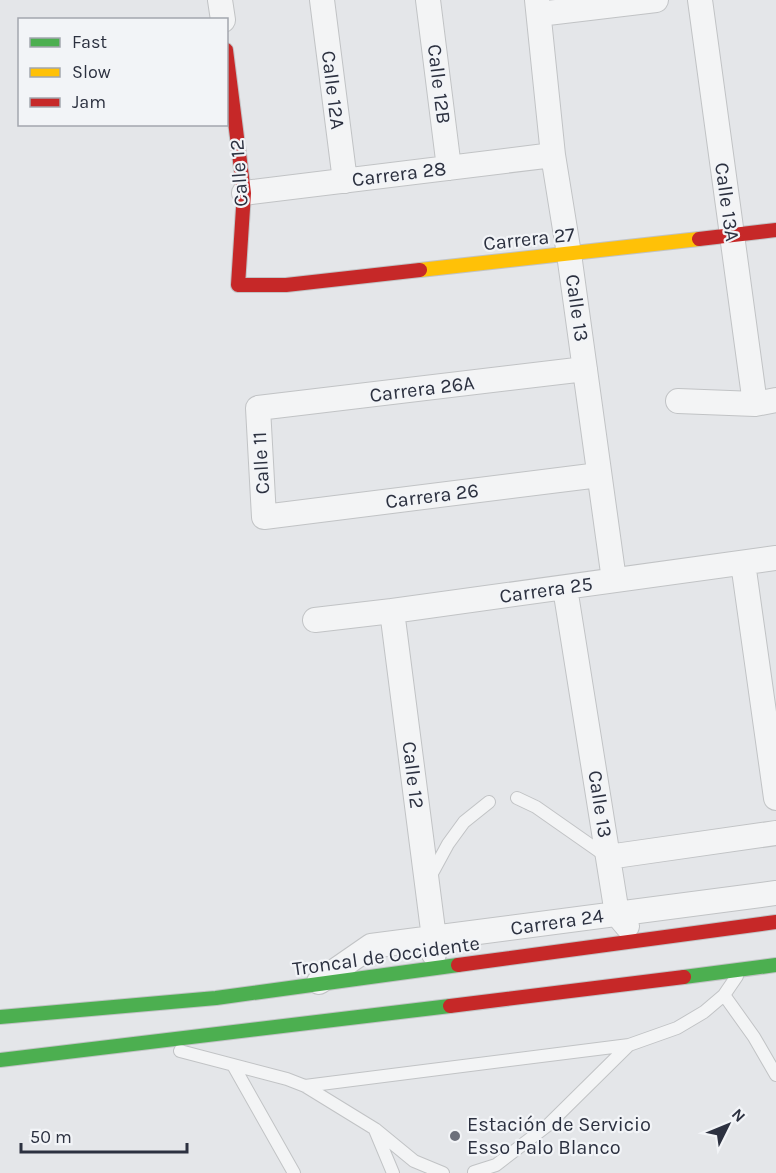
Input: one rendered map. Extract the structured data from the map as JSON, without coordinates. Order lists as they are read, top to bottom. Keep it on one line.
{"streets":{"main road":["Calle 12","Carrera 27","Troncal de Occidente"],"street":["Calle 12B","Calle 12A","Carrera 28","Calle 13A","Calle 13","Carrera 26A","Calle 11","Carrera 26","Carrera 25","Carrera 24"]},"crossings":[["Calle 12B","Carrera 28"],["Calle 12A","Carrera 28"],["Calle 12","Carrera 28"],["Calle 12","Carrera 27"],["Calle 12","Carrera 25"],["Calle 12","Carrera 24"],["Calle 12","Troncal de Occidente"],["Carrera 28","Calle 13"],["Calle 13A","Carrera 27"],["Carrera 27","Calle 13"],["Calle 13","Carrera 26A"],["Calle 13","Carrera 26"],["Calle 13","Carrera 25"],["Calle 13","Carrera 24"],["Calle 13","Troncal de Occidente"],["Carrera 26A","Calle 11"],["Calle 11","Carrera 26"],["Carrera 24","Troncal de Occidente"]],"places":["Estación de Servicio Esso Palo Blanco"],"legend":["Fast","Slow","Jam"],"scale_bar":"50 m","north":"top right"}
